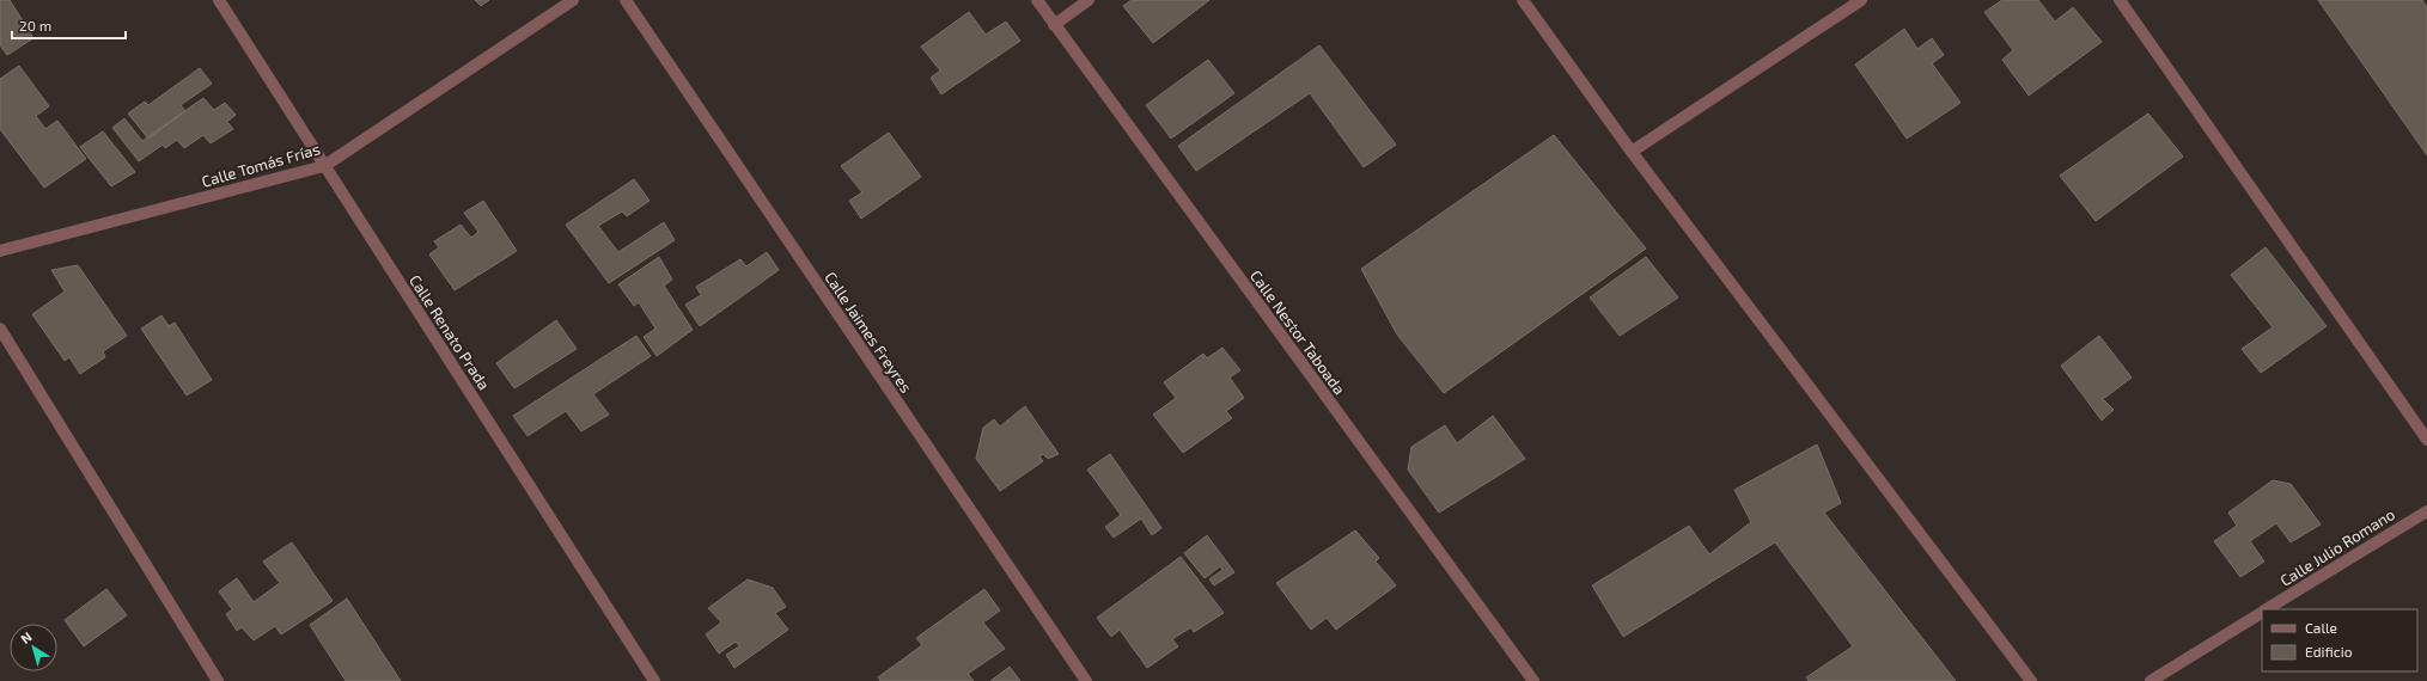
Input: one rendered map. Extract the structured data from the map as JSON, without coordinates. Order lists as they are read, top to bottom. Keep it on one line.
{"streets":{"street":["Calle Tomás Frías","Calle Renato Prada","Calle Jaimes Freyres","Calle Nestor Taboada","Calle Julio Romano"]},"crossings":[["Calle Tomás Frías","Calle Renato Prada"]],"legend":["Calle","Edificio"],"scale_bar":"20 m","north":"top left"}
